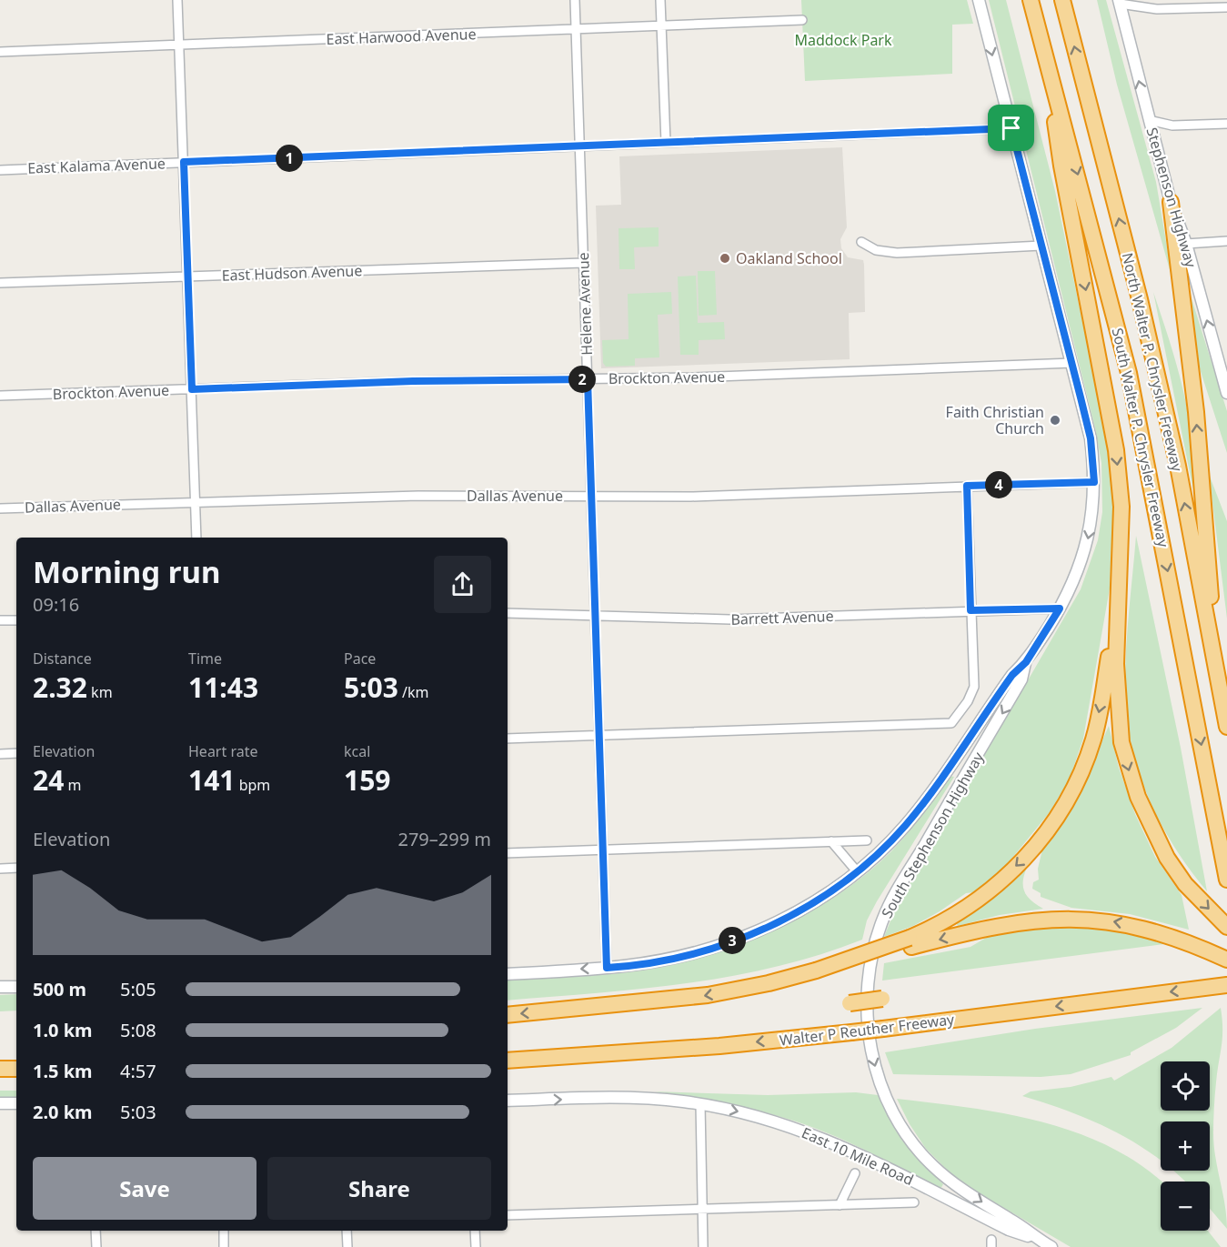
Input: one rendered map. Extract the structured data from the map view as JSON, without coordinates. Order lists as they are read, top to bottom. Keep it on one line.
{"streets":{"highway":["North Walter P. Chrysler Freeway","South Walter P. Chrysler Freeway","Walter P Reuther Freeway"],"main road":["Stephenson Highway","South Stephenson Highway","East 10 Mile Road"],"street":["East Harwood Avenue","East Kalama Avenue","East Hudson Avenue","Helene Avenue","Brockton Avenue","Dallas Avenue","Barrett Avenue"]},"crossings":[["East Harwood Avenue","Helene Avenue"],["East Kalama Avenue","Helene Avenue"],["East Kalama Avenue","South Stephenson Highway"],["East Hudson Avenue","Helene Avenue"],["Helene Avenue","Brockton Avenue"],["Helene Avenue","Dallas Avenue"],["Helene Avenue","Barrett Avenue"],["Brockton Avenue","South Stephenson Highway"],["Dallas Avenue","South Stephenson Highway"],["Barrett Avenue","South Stephenson Highway"],["South Stephenson Highway","East 10 Mile Road"]],"one_way":["Stephenson Highway","South Stephenson Highway","East 10 Mile Road"],"parks":["Maddock Park"],"places":["Oakland School","Faith Christian Church"],"page":{"pins":["1","2","4","3"],"heading":["Morning run","09:16"],"stats":[["Distance","2.32 km"],["Time","11:43"],["Pace","5:03 /km"],["Elevation","24 m"],["Heart rate","141 bpm"],["kcal","159"]],"chart":["Elevation","279–299 m"],"list":[{"name":"500 m","note":"5:05"},{"name":"1.0 km","note":"5:08"},{"name":"1.5 km","note":"4:57"},{"name":"2.0 km","note":"5:03"}],"map_buttons":["+","−"],"buttons":["Save","Share"]}}
